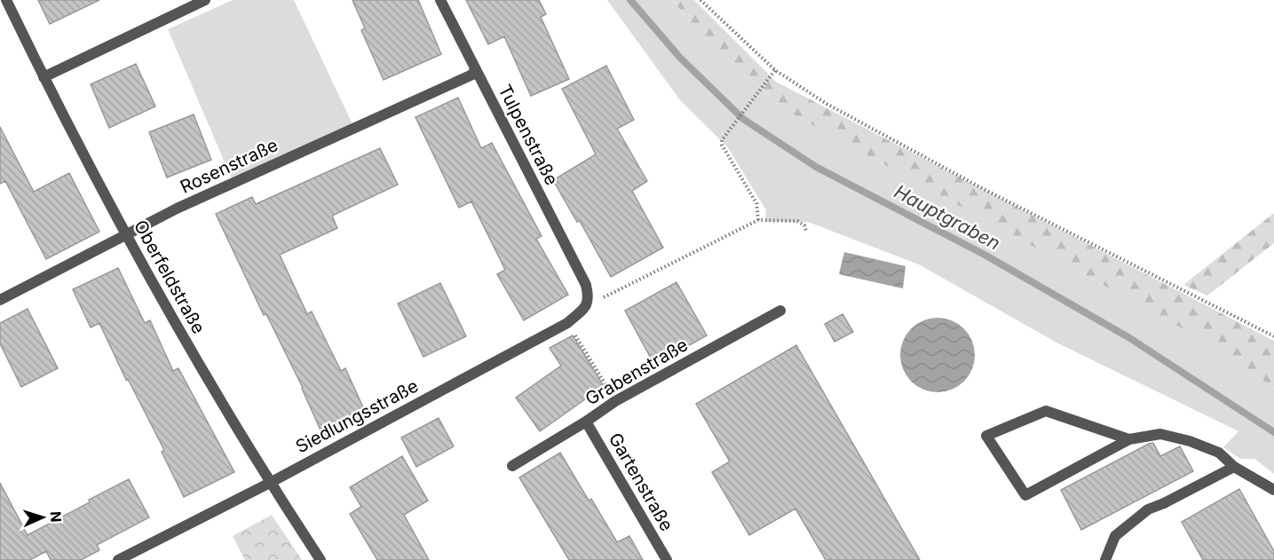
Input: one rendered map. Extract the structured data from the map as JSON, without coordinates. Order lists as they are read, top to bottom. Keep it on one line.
{"streets":{"street":["Tulpenstraße","Rosenstraße","Oberfeldstraße","Grabenstraße","Siedlungsstraße","Gartenstraße"]},"crossings":[["Tulpenstraße","Rosenstraße"],["Tulpenstraße","Siedlungsstraße"],["Rosenstraße","Oberfeldstraße"],["Oberfeldstraße","Siedlungsstraße"],["Grabenstraße","Gartenstraße"]],"water":["Hauptgraben"],"north":"right"}
